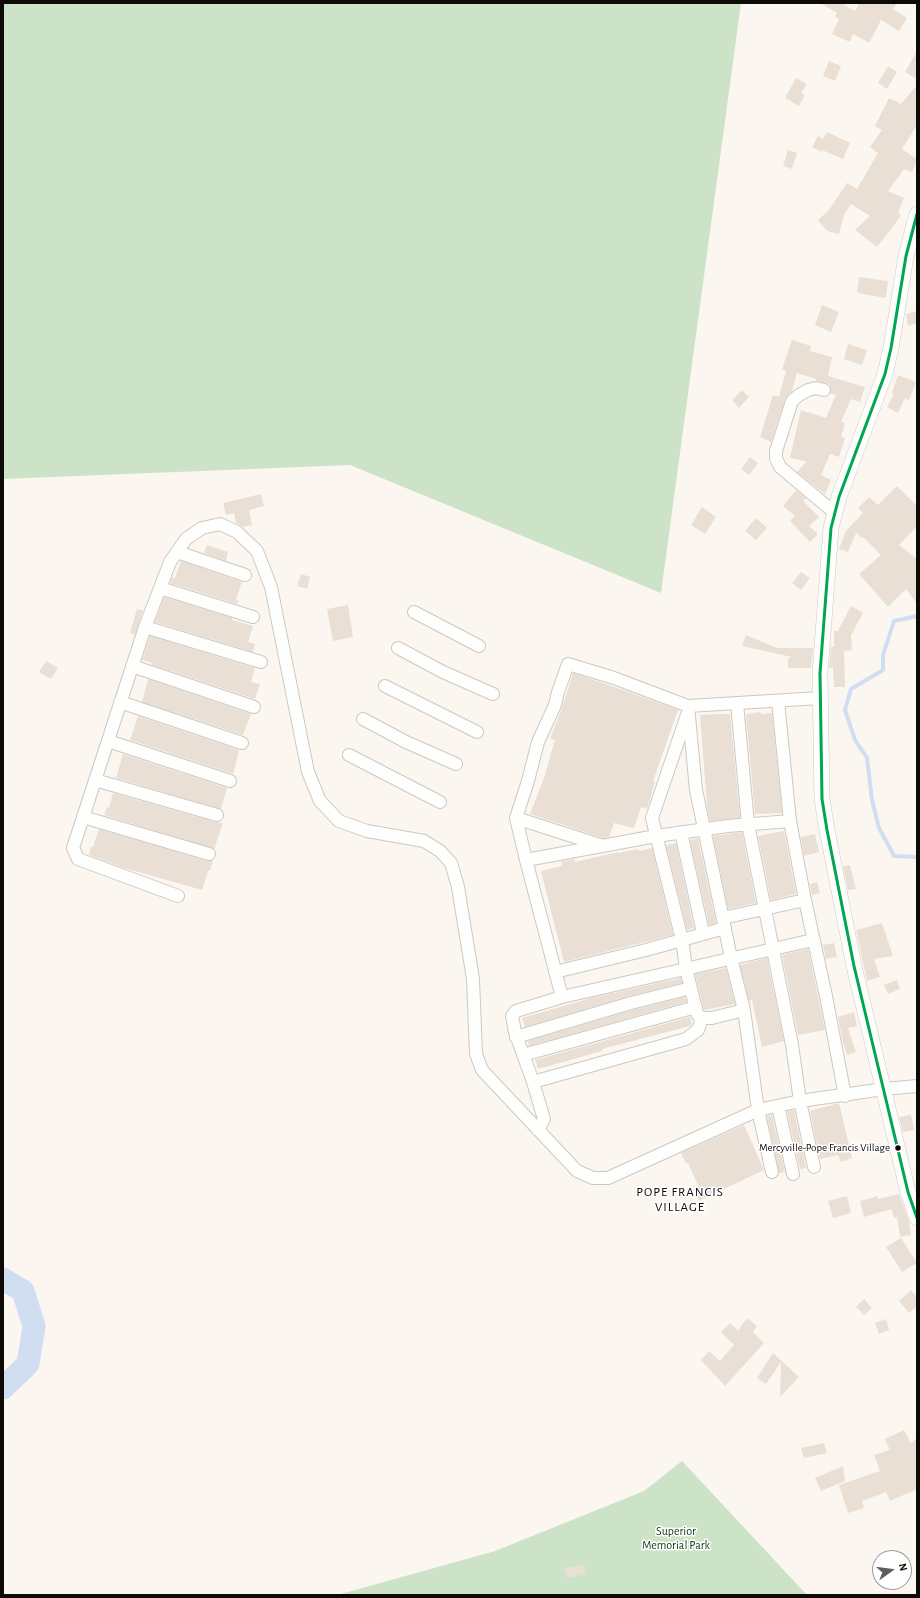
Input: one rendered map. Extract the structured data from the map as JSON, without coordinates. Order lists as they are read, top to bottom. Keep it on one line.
{"districts":["POPE FRANCIS VILLAGE"],"parks":["Superior Memorial Park"],"places":["Mercyville-Pope Francis Village"],"north":"right"}
